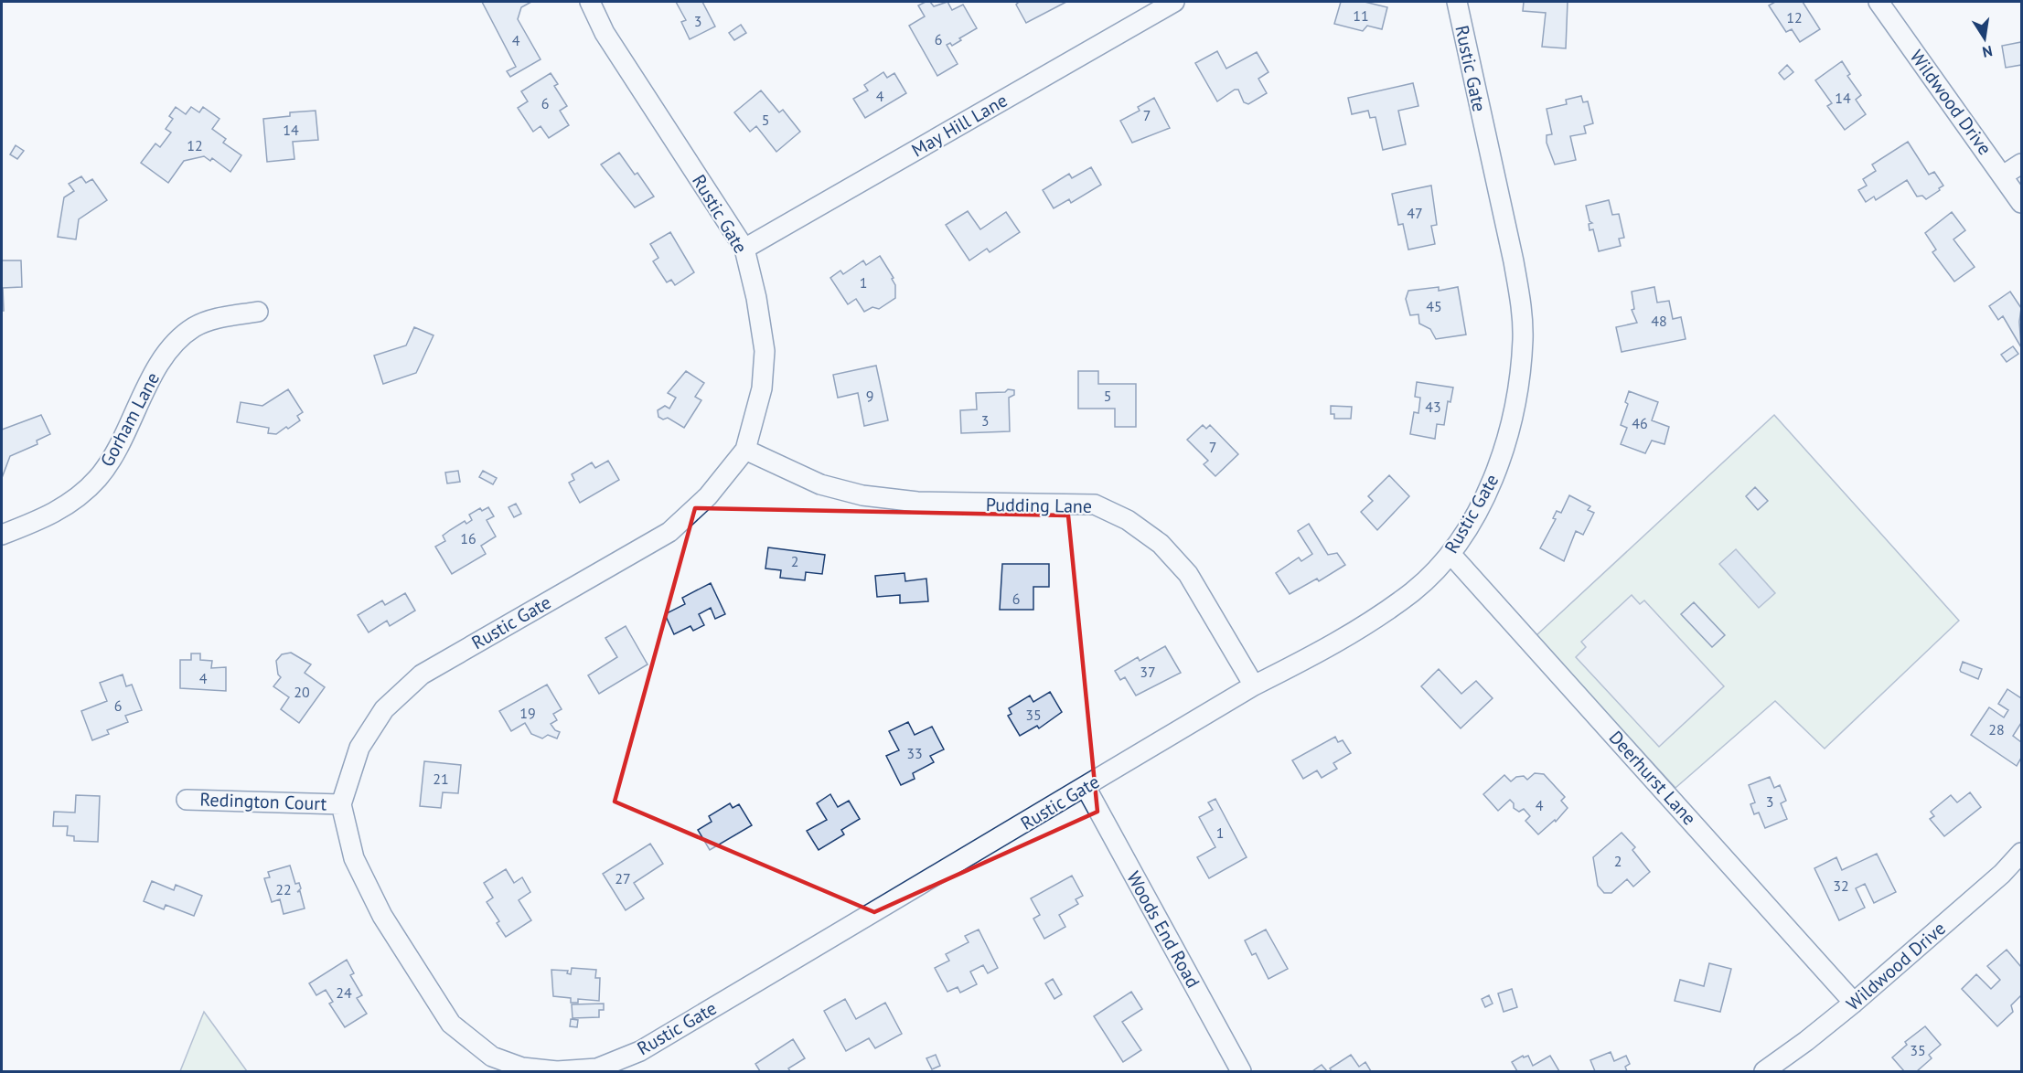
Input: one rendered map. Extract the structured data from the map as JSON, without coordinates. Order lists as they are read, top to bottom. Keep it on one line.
{"streets":{"street":["Rustic Gate","Wildwood Drive","May Hill Lane","Gorham Lane","Pudding Lane","Deerhurst Lane","Redington Court","Woods End Road"]},"crossings":[["Rustic Gate","May Hill Lane"],["Rustic Gate","Pudding Lane"],["Rustic Gate","Deerhurst Lane"],["Rustic Gate","Redington Court"],["Rustic Gate","Woods End Road"],["Wildwood Drive","Deerhurst Lane"]],"house_numbers":["11","12","3","6","4","4","14","6","7","5","14","12","47","1","45","48","9","5","43","3","46","7","16","2","6","37","4","20","6","19","35","28","33","21","3","4","1","2","27","32","22","24","35"],"north":"bottom"}
